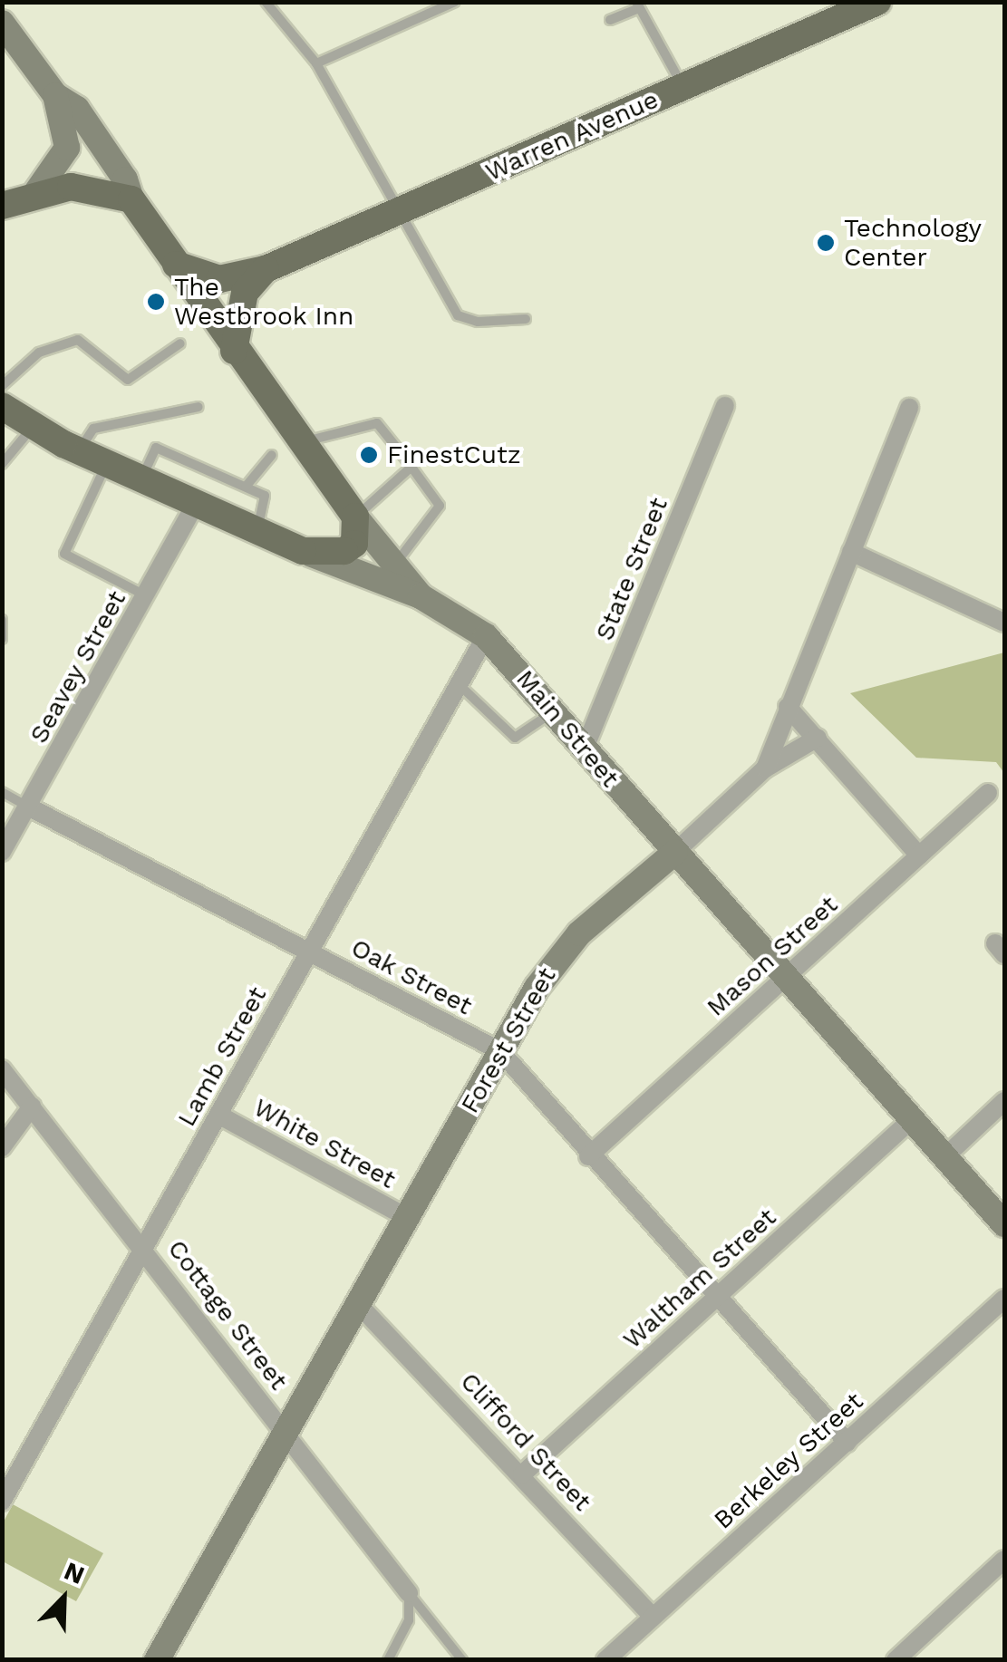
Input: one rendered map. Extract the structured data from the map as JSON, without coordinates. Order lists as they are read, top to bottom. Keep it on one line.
{"streets":{"main road":["Warren Avenue","Main Street","Forest Street"],"street":["State Street","Seavey Street","Mason Street","Oak Street","Lamb Street","White Street","Waltham Street","Cottage Street","Clifford Street","Berkeley Street"]},"crossings":[["State Street","Main Street"],["Seavey Street","Main Street"],["Seavey Street","Oak Street"],["Main Street","Mason Street"],["Main Street","Forest Street"],["Main Street","Lamb Street"],["Main Street","Waltham Street"],["Mason Street","Oak Street"],["Oak Street","Forest Street"],["Oak Street","Lamb Street"],["Oak Street","Waltham Street"],["Oak Street","Berkeley Street"],["Forest Street","White Street"],["Forest Street","Cottage Street"],["Forest Street","Clifford Street"],["Lamb Street","White Street"],["Lamb Street","Cottage Street"],["Waltham Street","Clifford Street"],["Clifford Street","Berkeley Street"]],"places":["Technology Center","The Westbrook Inn","FinestCutz"],"north":"top right"}
